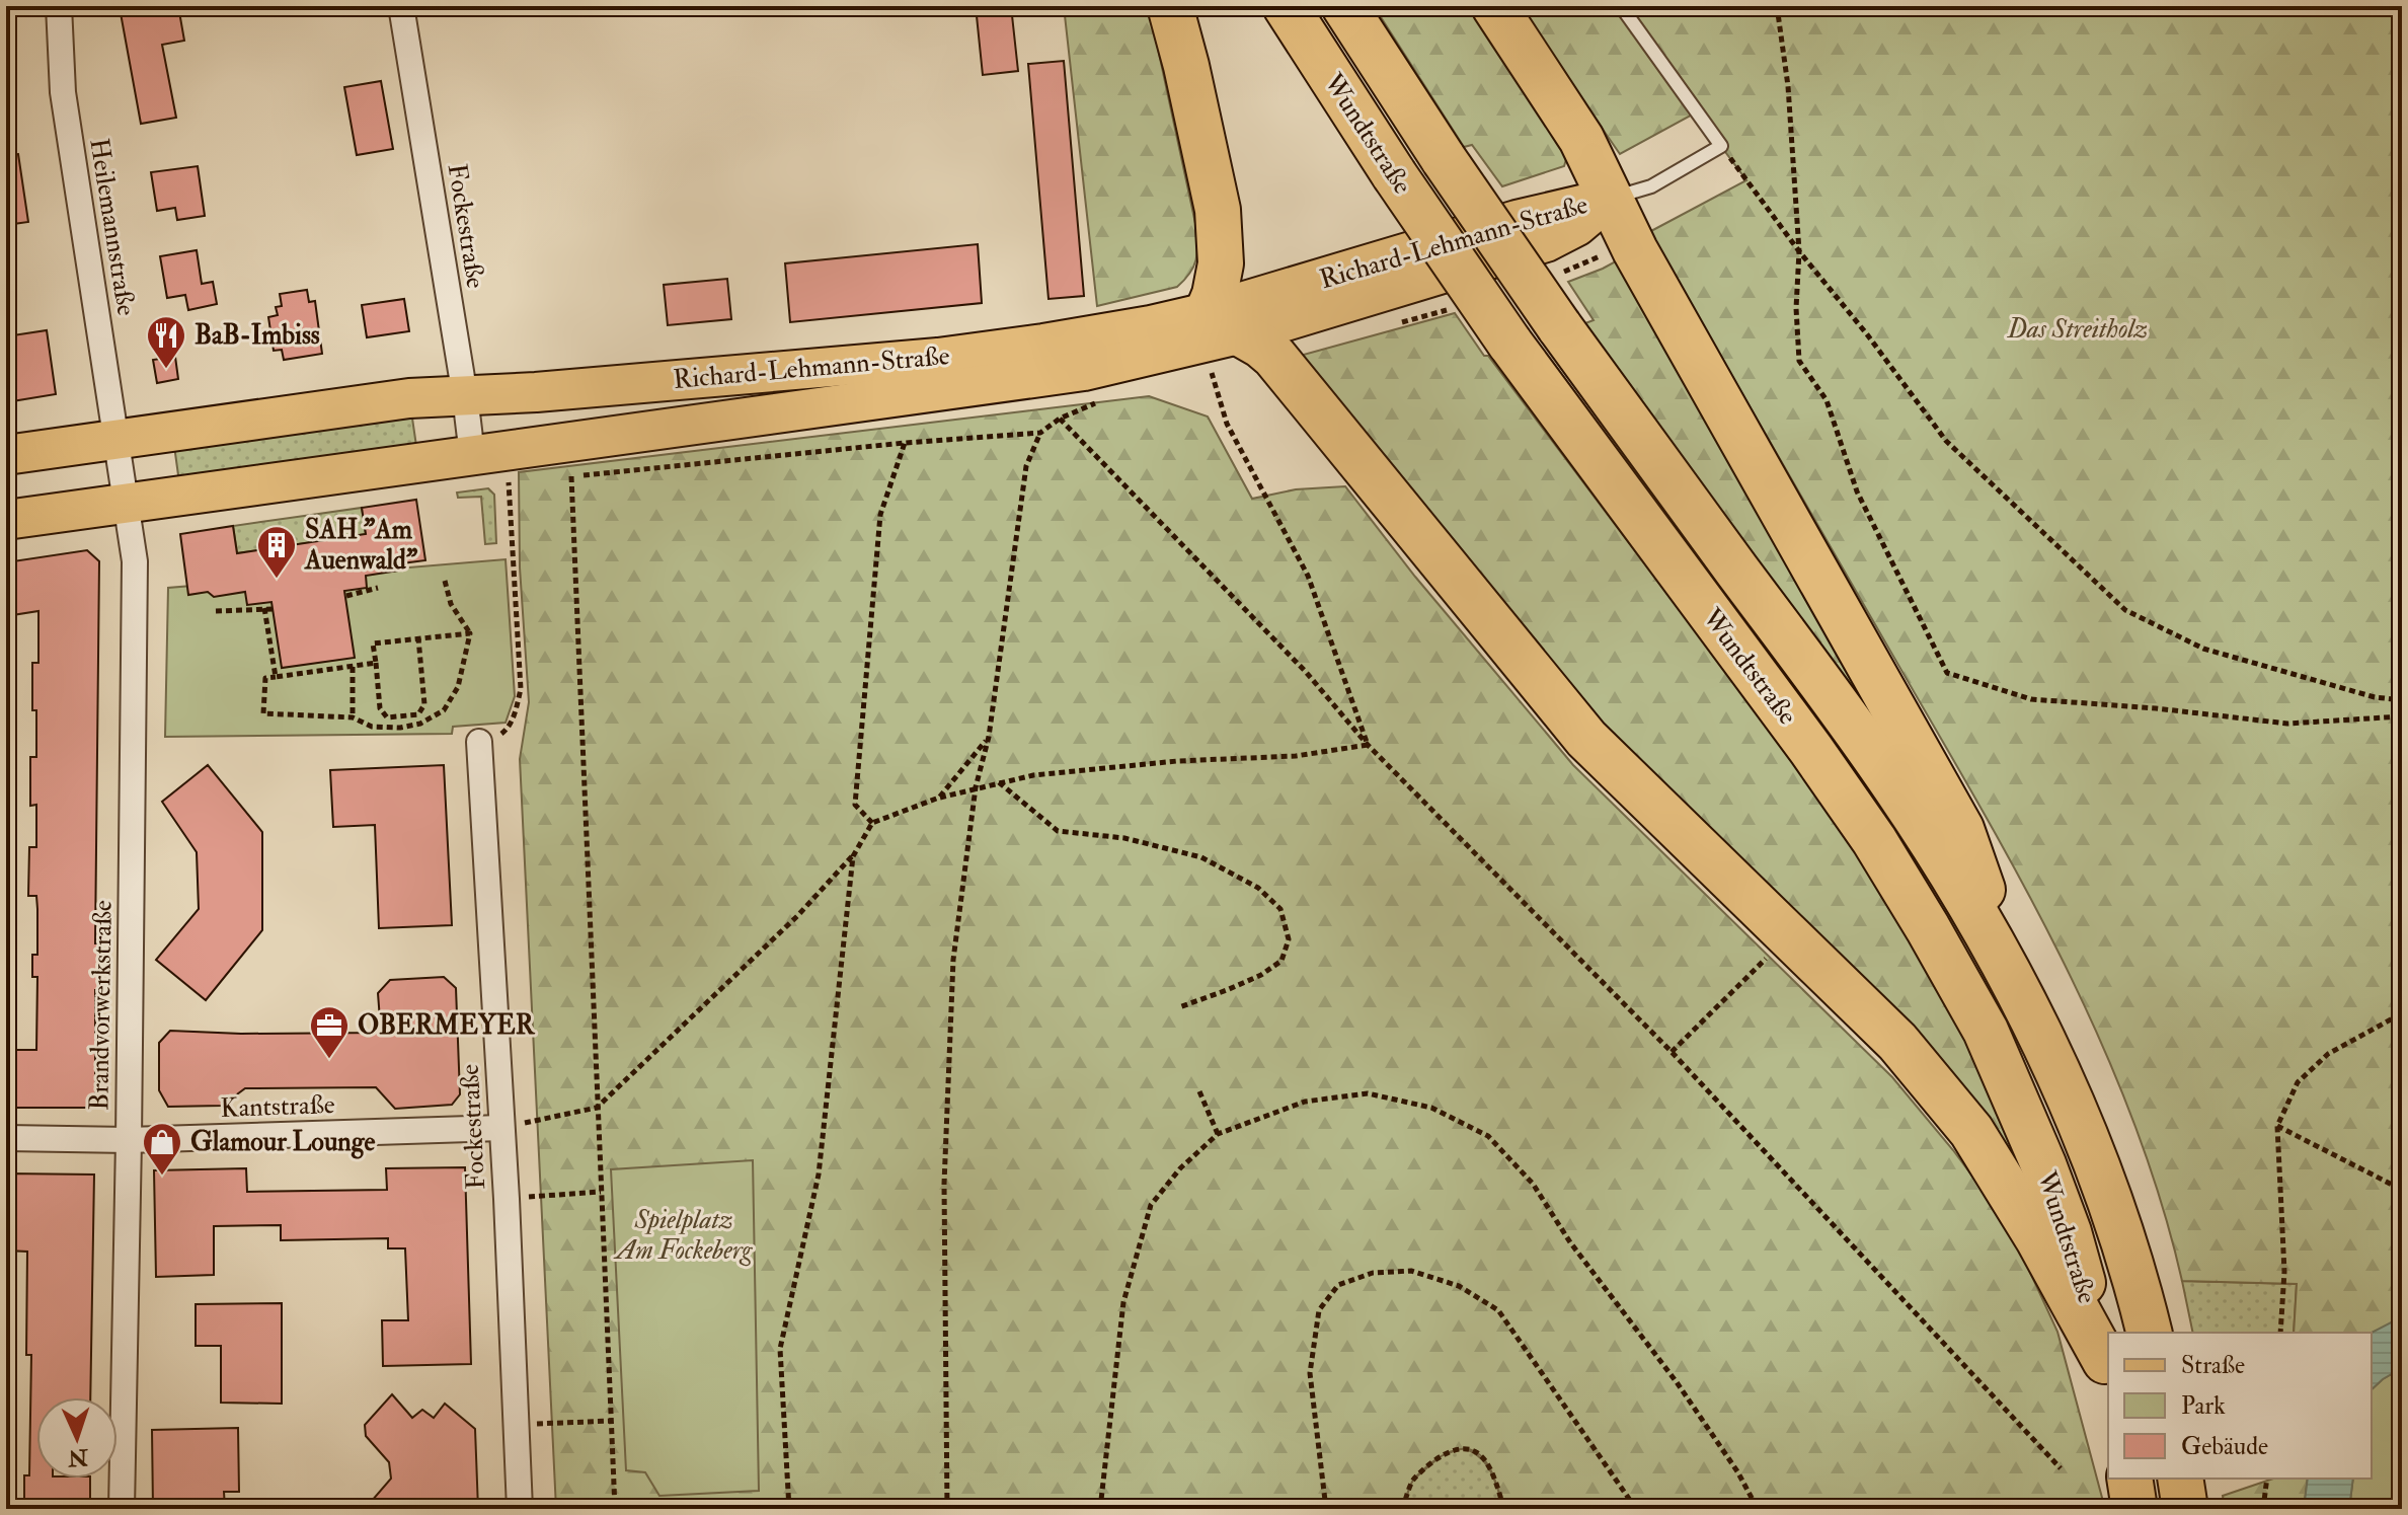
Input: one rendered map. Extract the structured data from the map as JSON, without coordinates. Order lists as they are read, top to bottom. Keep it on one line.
{"streets":{"highway":["Wundtstraße"],"main road":["Richard-Lehmann-Straße"],"street":["Fockestraße","Heilemannstraße","Brandvorwerkstraße","Kantstraße"]},"crossings":[["Fockestraße","Richard-Lehmann-Straße"],["Fockestraße","Kantstraße"],["Heilemannstraße","Richard-Lehmann-Straße"],["Heilemannstraße","Brandvorwerkstraße"],["Richard-Lehmann-Straße","Brandvorwerkstraße"],["Brandvorwerkstraße","Kantstraße"]],"parks":["Das Streitholz","Spielplatz Am Fockeberg"],"places":{"restaurant":["BaB-Imbiss"],"building":["SAH \"Am Auenwald\""],"office":["OBERMEYER"],"shop":["Glamour Lounge"]},"legend":["Straße","Park","Gebäude"],"north":"bottom"}
